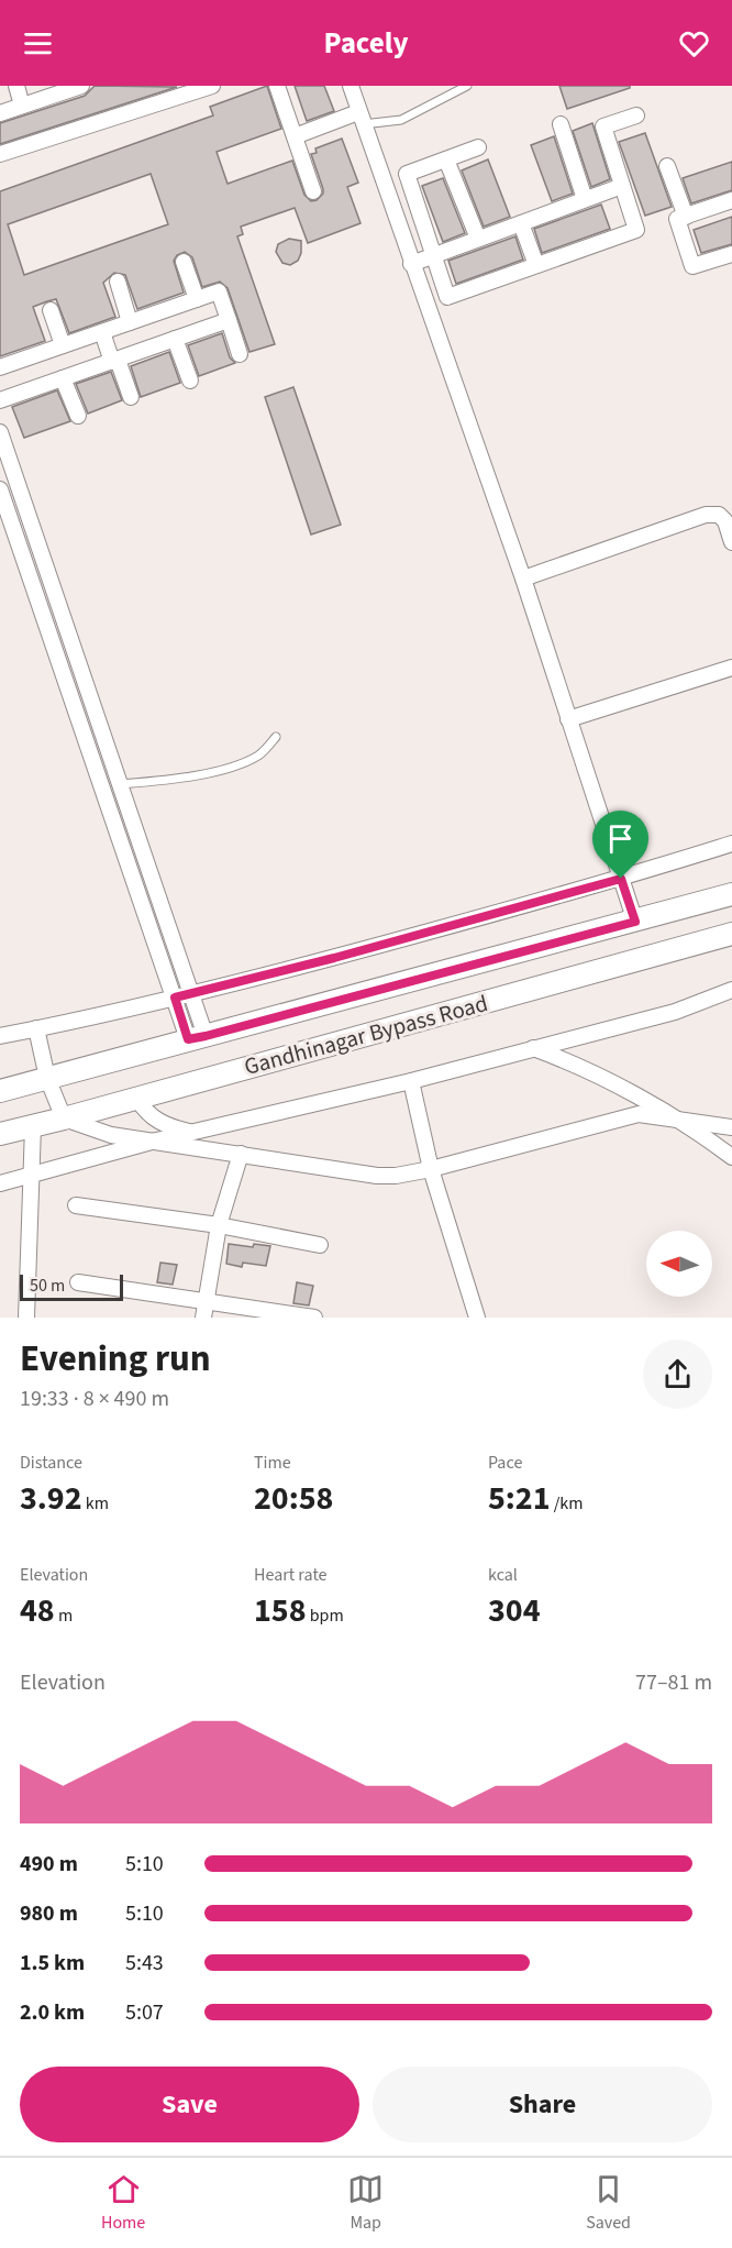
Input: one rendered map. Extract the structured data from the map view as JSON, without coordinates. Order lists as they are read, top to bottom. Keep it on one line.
{"streets":{"main road":["Gandhinagar Bypass Road"]},"scale_bar":"50 m","north":"left","page":{"header":"Pacely","scale":"50 m","heading":["Evening run","19:33 · 8 × 490 m"],"stats":[["Distance","3.92 km"],["Time","20:58"],["Pace","5:21 /km"],["Elevation","48 m"],["Heart rate","158 bpm"],["kcal","304"]],"chart":["Elevation","77–81 m"],"list":[{"name":"490 m","note":"5:10"},{"name":"980 m","note":"5:10"},{"name":"1.5 km","note":"5:43"},{"name":"2.0 km","note":"5:07"}],"buttons":["Save","Share"],"tabs":["Home","Map","Saved"]}}
